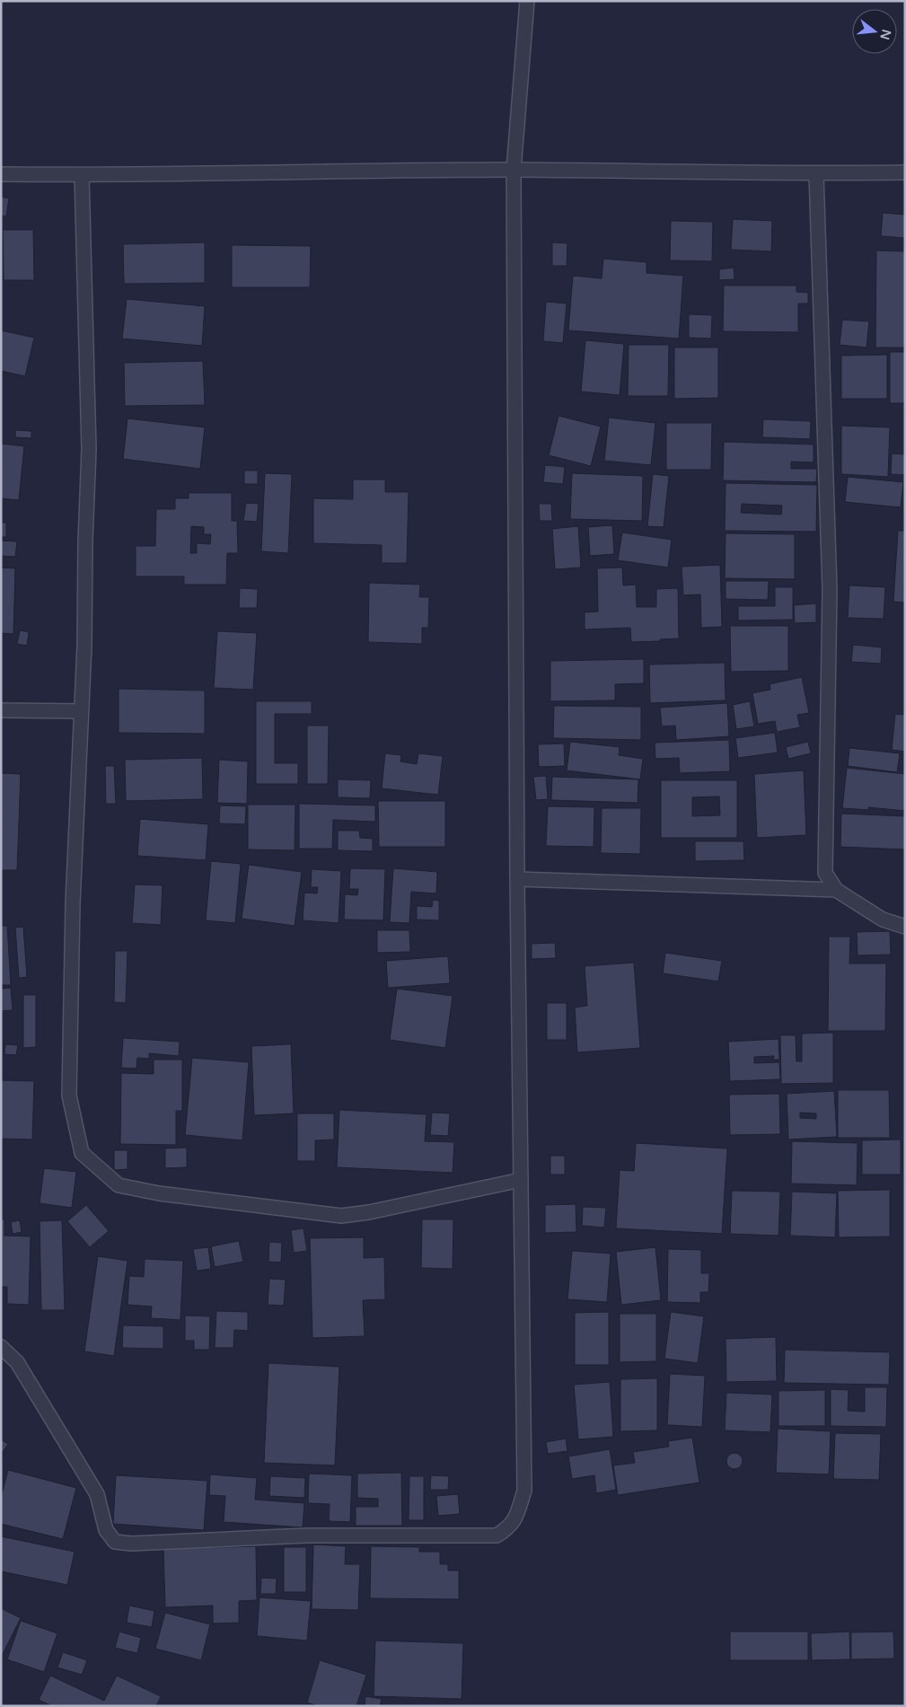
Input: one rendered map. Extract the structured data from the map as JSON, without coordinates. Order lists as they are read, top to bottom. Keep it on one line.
{"north":"right"}
